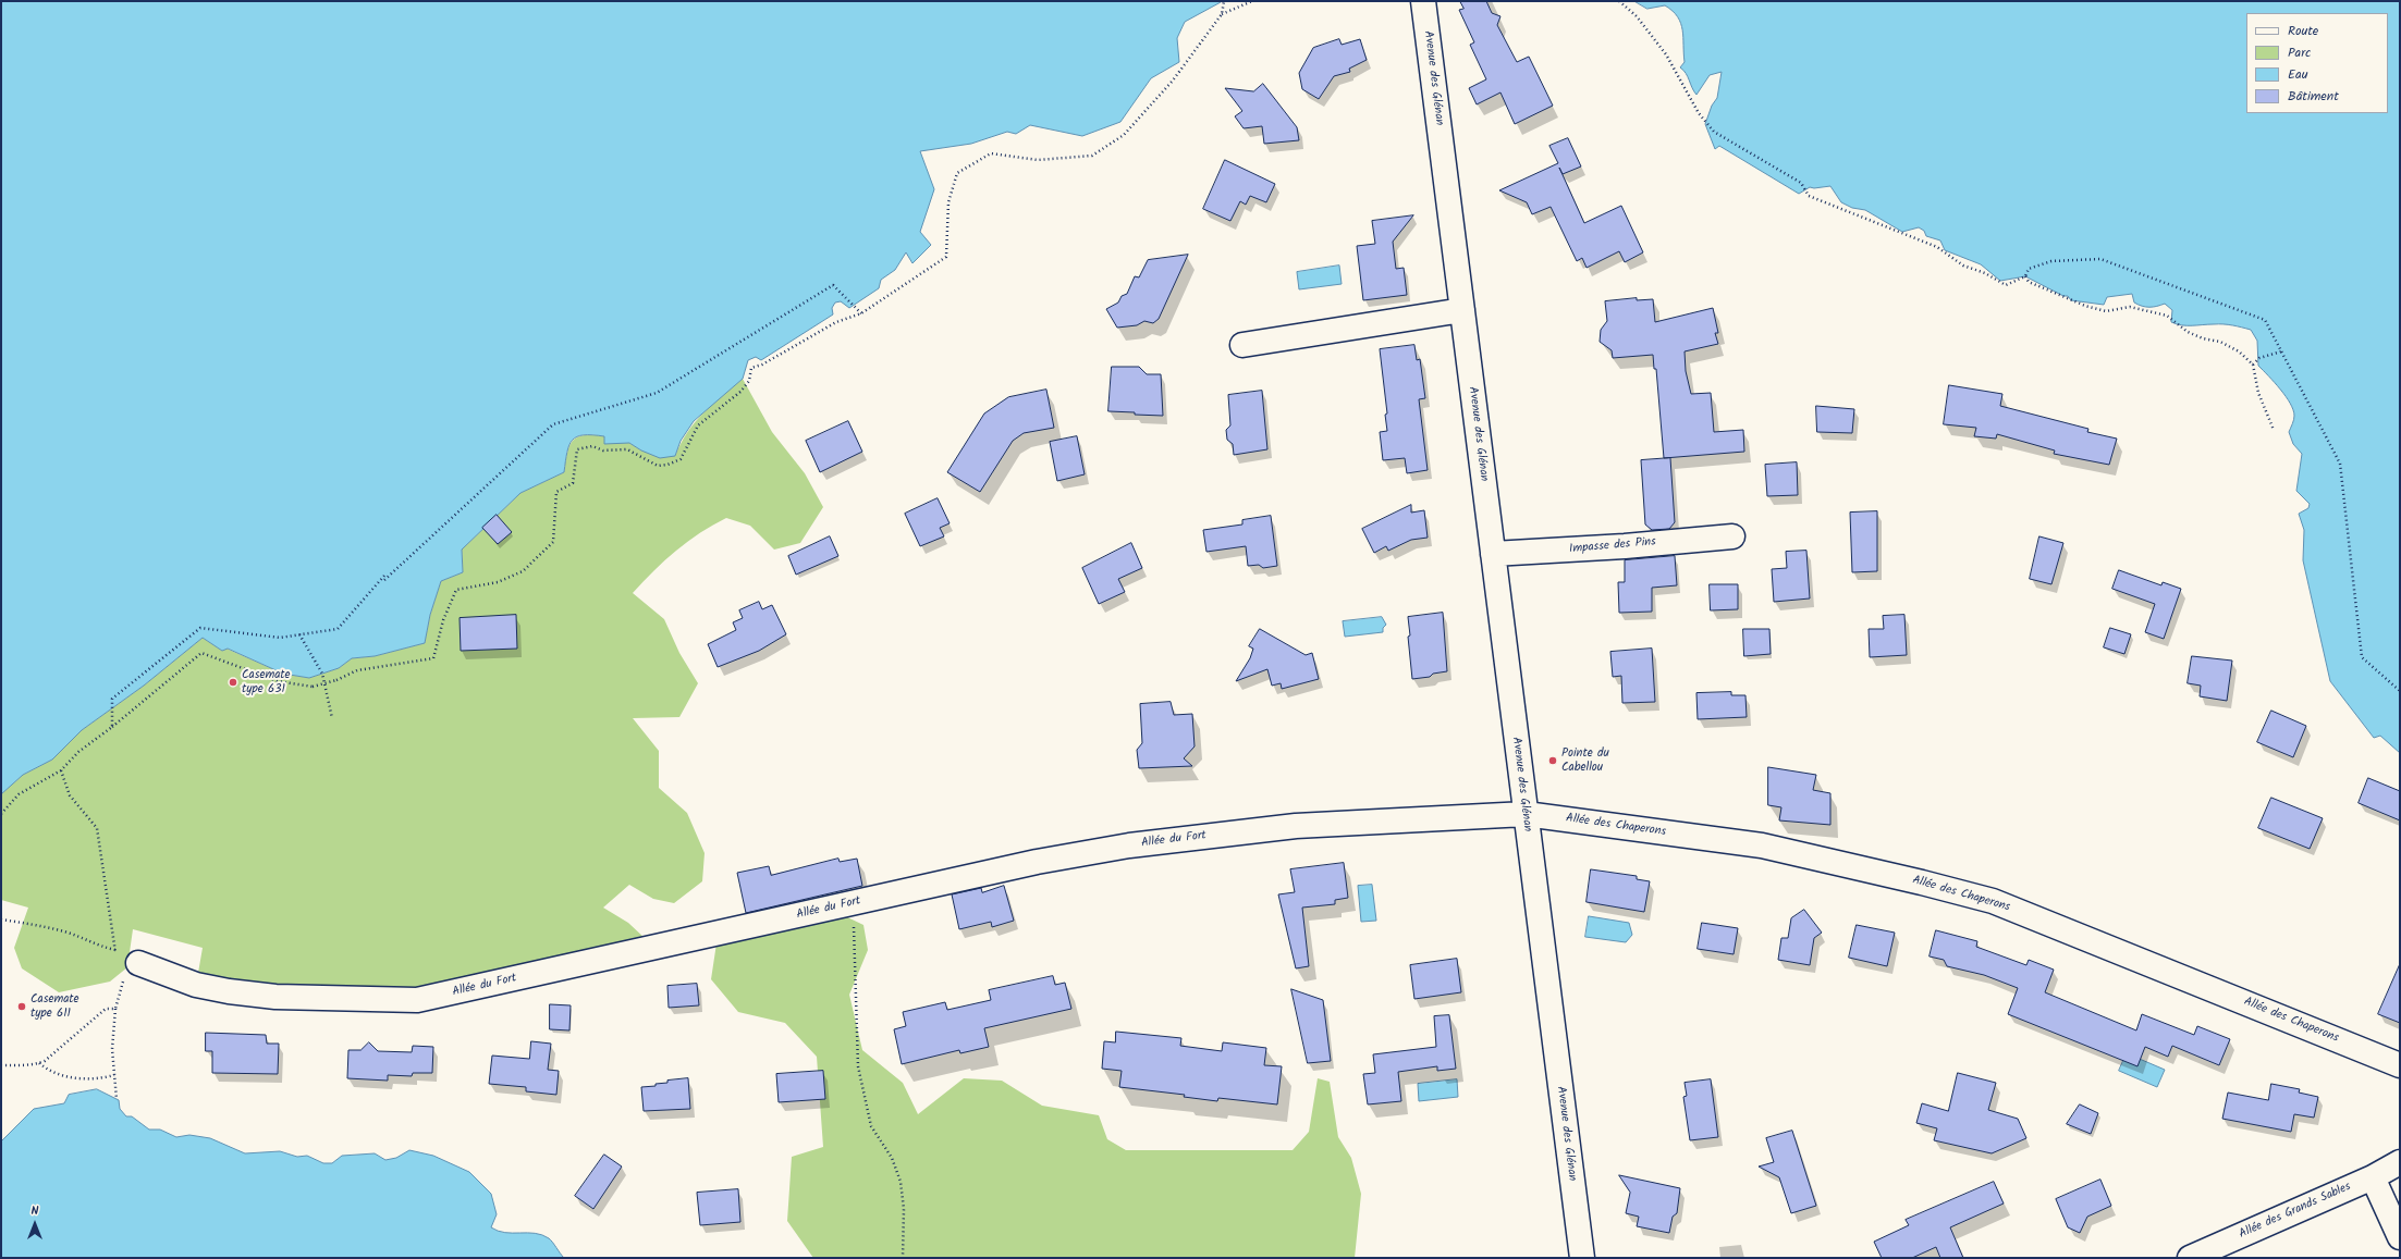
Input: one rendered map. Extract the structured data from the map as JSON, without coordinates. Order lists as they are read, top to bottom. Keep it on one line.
{"streets":{"street":["Avenue des Glénan","Impasse des Pins","Allée des Chaperons","Allée du Fort","Allée des Grands Sables"]},"crossings":[["Avenue des Glénan","Impasse des Pins"],["Avenue des Glénan","Allée des Chaperons"],["Avenue des Glénan","Allée du Fort"],["Allée des Chaperons","Allée du Fort"]],"places":["Casemate type 631","Pointe du Cabellou","Casemate type 611"],"legend":["Route","Parc","Eau","Bâtiment"],"north":"top"}
